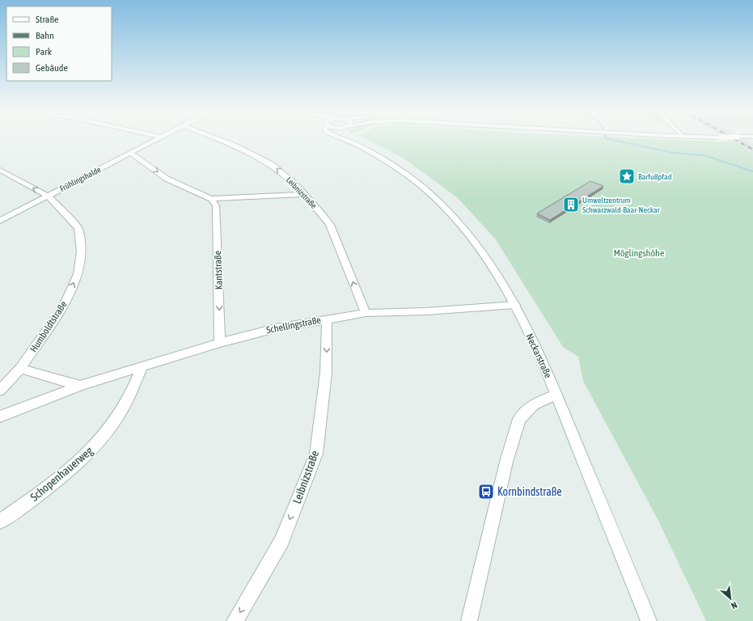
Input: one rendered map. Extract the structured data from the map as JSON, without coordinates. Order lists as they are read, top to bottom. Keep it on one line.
{"streets":{"street":["Frühlingshalde","Leibnizstraße","Kantstraße","Schellingstraße","Humboldtstraße","Neckarstraße","Schopenhauerweg"]},"crossings":[["Frühlingshalde","Humboldtstraße"],["Leibnizstraße","Schellingstraße"],["Kantstraße","Schellingstraße"],["Schellingstraße","Neckarstraße"],["Schellingstraße","Schopenhauerweg"]],"one_way":["Kantstraße"],"parks":["Möglingshöhe"],"places":{"place":["Barfußpfad"],"building":["Umweltzentrum Schwarzwald-Baar-Neckar"],"bus stop":["Kornbindstraße"]},"legend":["Straße","Bahn","Park","Gebäude"],"north":"bottom right"}
